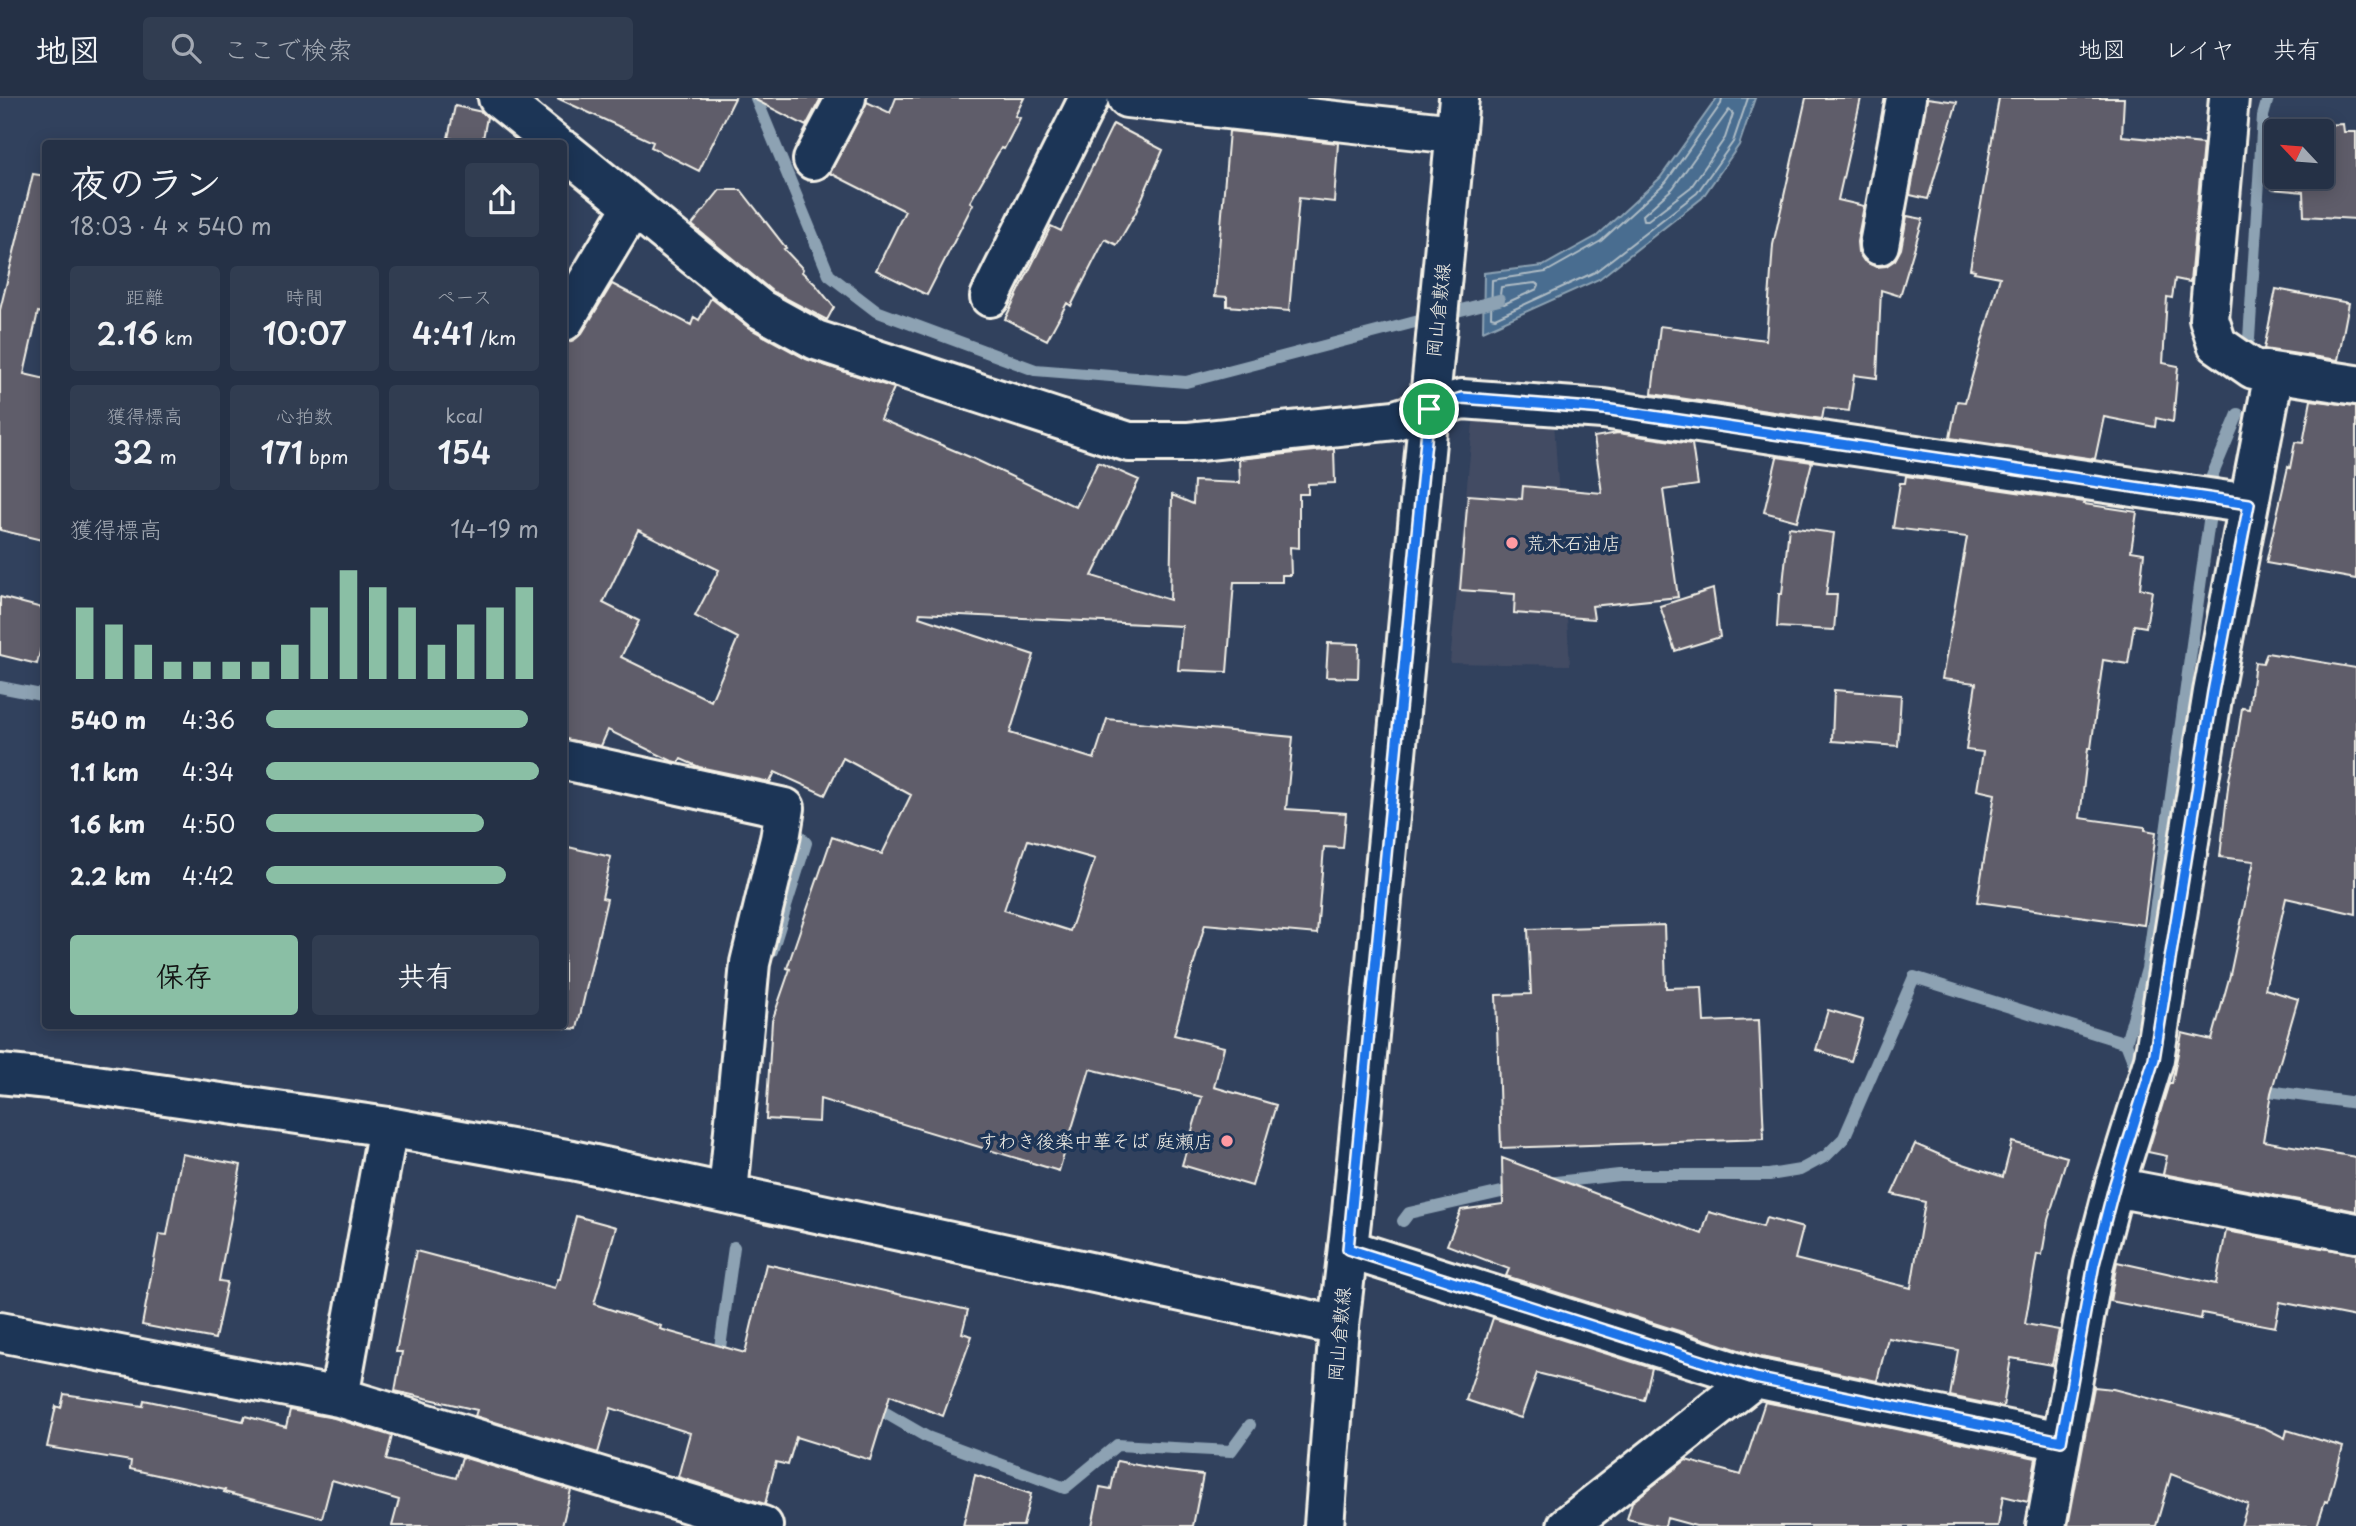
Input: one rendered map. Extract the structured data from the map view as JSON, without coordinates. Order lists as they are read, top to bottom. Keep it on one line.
{"streets":{"street":["岡山倉敷線"]},"places":["荒木石油店","すわき後楽中華そば 庭瀬店"],"north":"top left","page":{"header":"地図","search":"ここで検索","nav":["地図","レイヤ","共有"],"heading":["夜のラン","18:03 · 4 × 540 m"],"stats":[["距離","2.16 km"],["時間","10:07"],["ペース","4:41 /km"],["獲得標高","32 m"],["心拍数","171 bpm"],["kcal","154"]],"chart":["獲得標高","14–19 m"],"list":[{"name":"540 m","note":"4:36"},{"name":"1.1 km","note":"4:34"},{"name":"1.6 km","note":"4:50"},{"name":"2.2 km","note":"4:42"}],"buttons":["保存","共有"]}}
